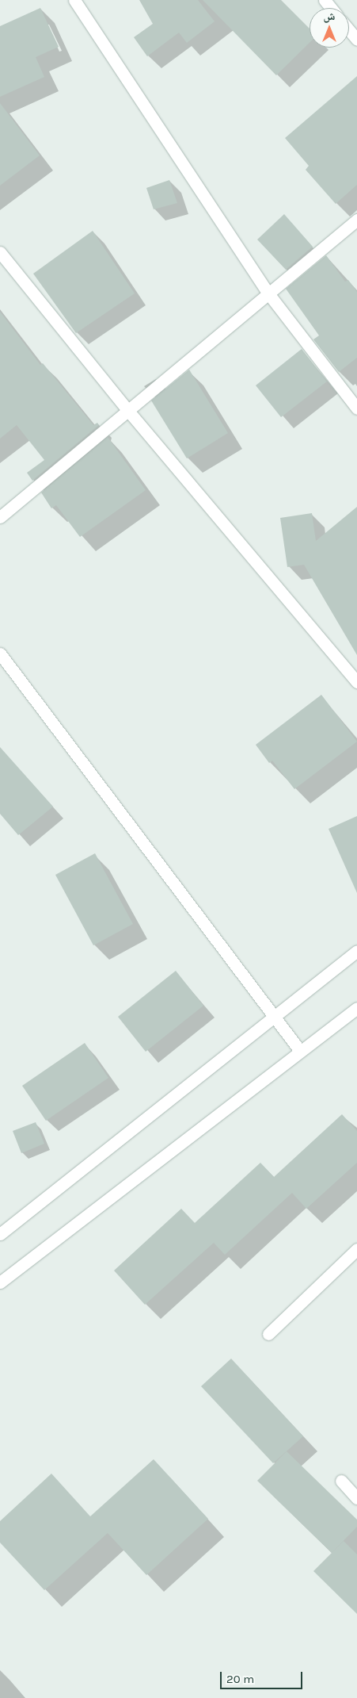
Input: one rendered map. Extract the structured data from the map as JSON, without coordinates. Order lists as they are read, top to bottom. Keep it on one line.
{"scale_bar":"20 m","north":"top"}
